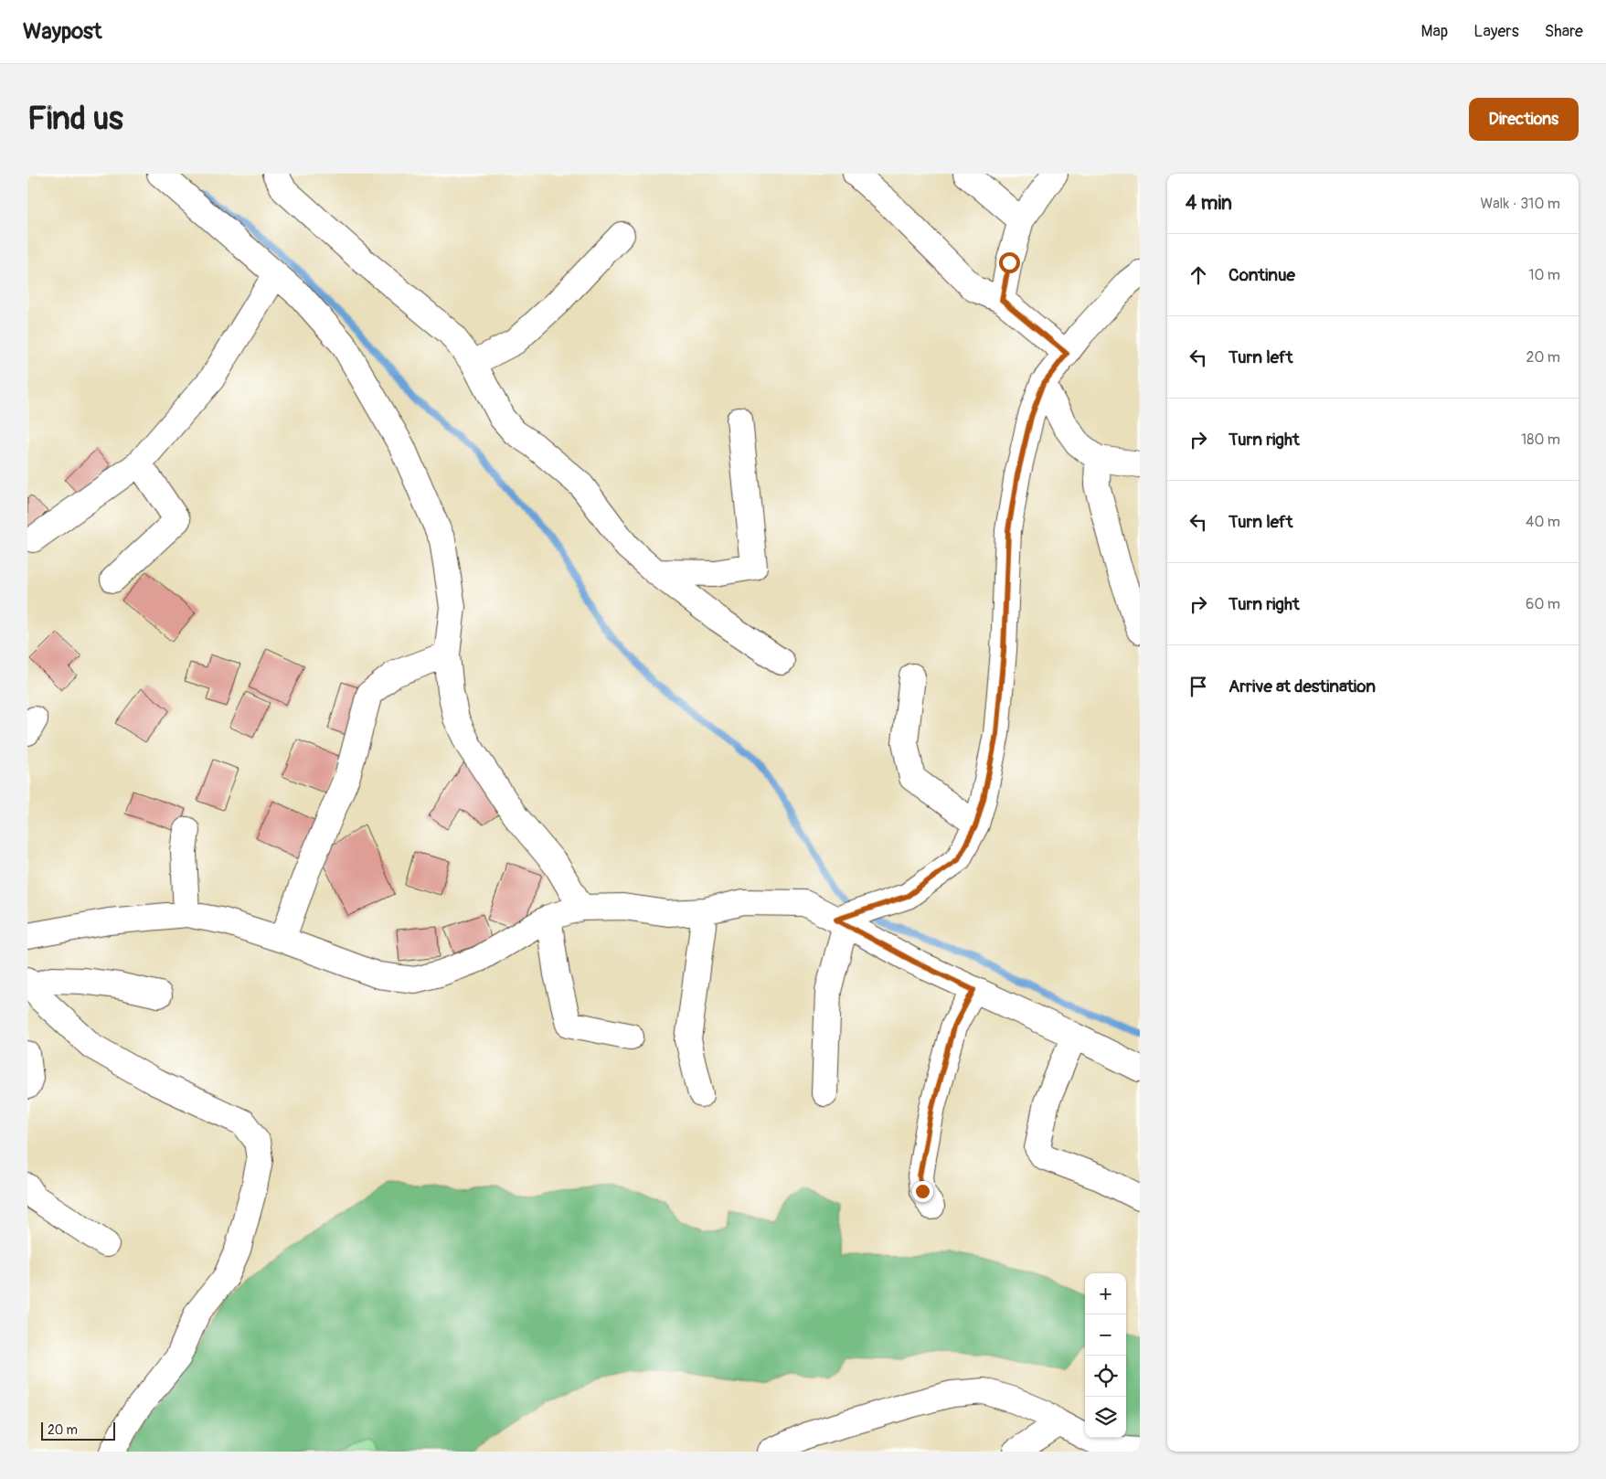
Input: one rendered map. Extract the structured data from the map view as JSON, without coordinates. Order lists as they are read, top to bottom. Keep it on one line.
{"scale_bar":"20 m","page":{"header":"Waypost","nav":["Map","Layers","Share"],"buttons":"Directions","title":"Find us","heading":["4 min","Walk · 310 m"],"list":[["Continue","10 m"],["Turn left","20 m"],["Turn right","180 m"],["Turn left","40 m"],["Turn right","60 m"],"Arrive at destination"],"map_buttons":["+","−"],"scale":"20 m"}}
